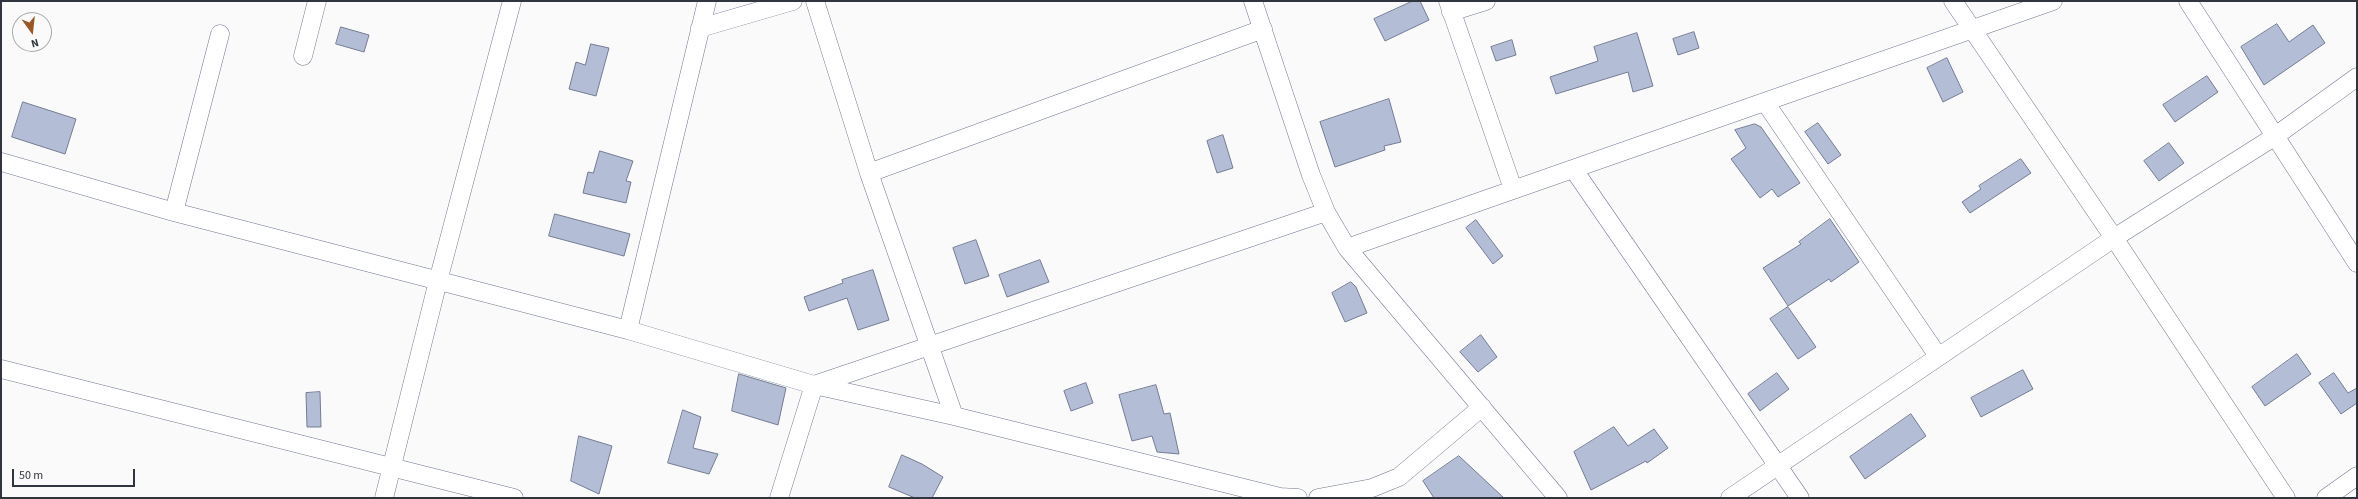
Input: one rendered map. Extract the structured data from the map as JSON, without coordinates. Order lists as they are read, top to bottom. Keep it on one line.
{"scale_bar":"50 m","north":"bottom"}
